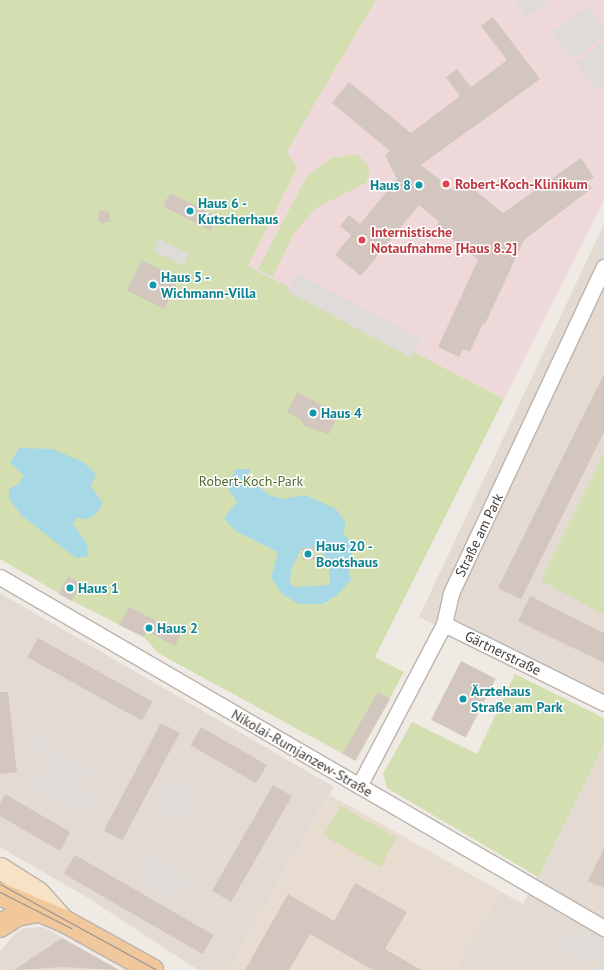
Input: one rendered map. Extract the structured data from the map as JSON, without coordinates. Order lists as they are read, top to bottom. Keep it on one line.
{"streets":{"street":["Straße am Park","Gärtnerstraße","Nikolai-Rumjanzew-Straße"]},"crossings":[["Straße am Park","Gärtnerstraße"],["Straße am Park","Nikolai-Rumjanzew-Straße"]],"parks":["Robert-Koch-Park"],"places":["Robert-Koch-Klinikum","Haus 8","Haus 6 - Kutscherhaus","Internistische Notaufnahme [Haus 8.2]","Haus 5 - Wichmann-Villa","Haus 4","Haus 20 - Bootshaus","Haus 1","Haus 2","Ärztehaus Straße am Park"]}
